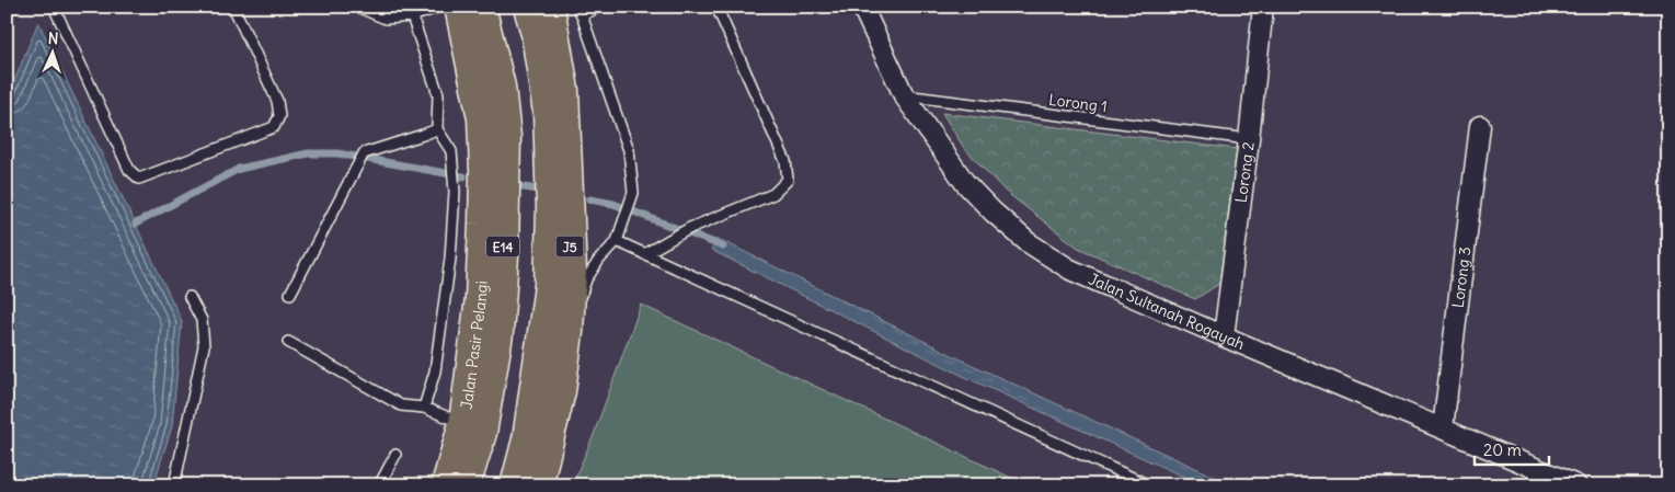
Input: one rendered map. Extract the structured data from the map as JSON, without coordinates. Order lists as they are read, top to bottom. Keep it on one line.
{"streets":{"main road":["E14","J5","Jalan Pasir Pelangi"],"street":["Lorong 2","Lorong 3","Jalan Sultanah Rogayah"],"lane":["Lorong 1"]},"crossings":[["Lorong 1","Lorong 2"],["Lorong 1","Jalan Sultanah Rogayah"],["Lorong 2","Jalan Sultanah Rogayah"],["Lorong 3","Jalan Sultanah Rogayah"]],"scale_bar":"20 m","north":"top"}
